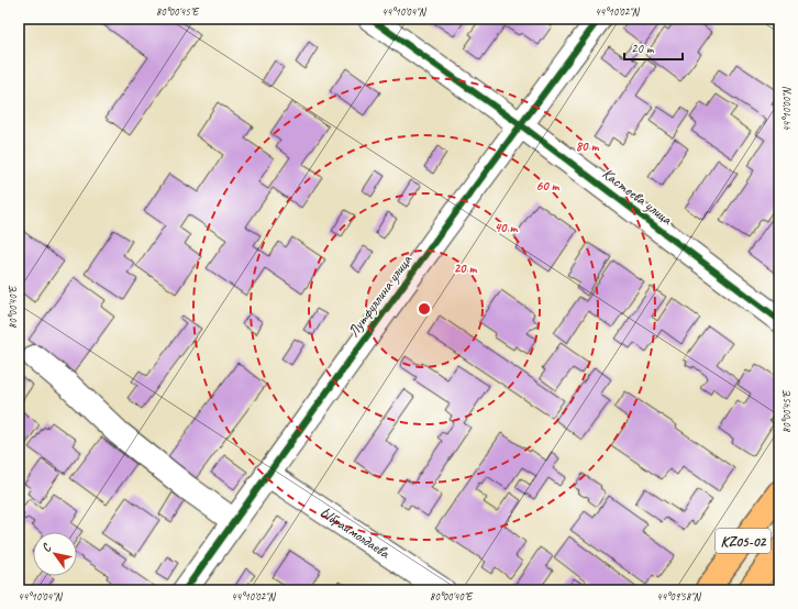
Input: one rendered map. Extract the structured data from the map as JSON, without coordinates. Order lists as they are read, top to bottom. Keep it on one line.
{"streets":{"highway":["KZ05-02"],"street":["Кастеева улица","Лутфуллина улица","Ыбраймолдаева"]},"crossings":[["Кастеева улица","Лутфуллина улица"],["Лутфуллина улица","Ыбраймолдаева"]],"scale_bar":"20 m","north":"top left","coordinates":["80°00'45\"E","44°10'04\"N","44°10'02\"N","44°10'00\"N","80°00'40\"E","44°09'58\"N"],"rings":["80 m","60 m","40 m","20 m"]}
